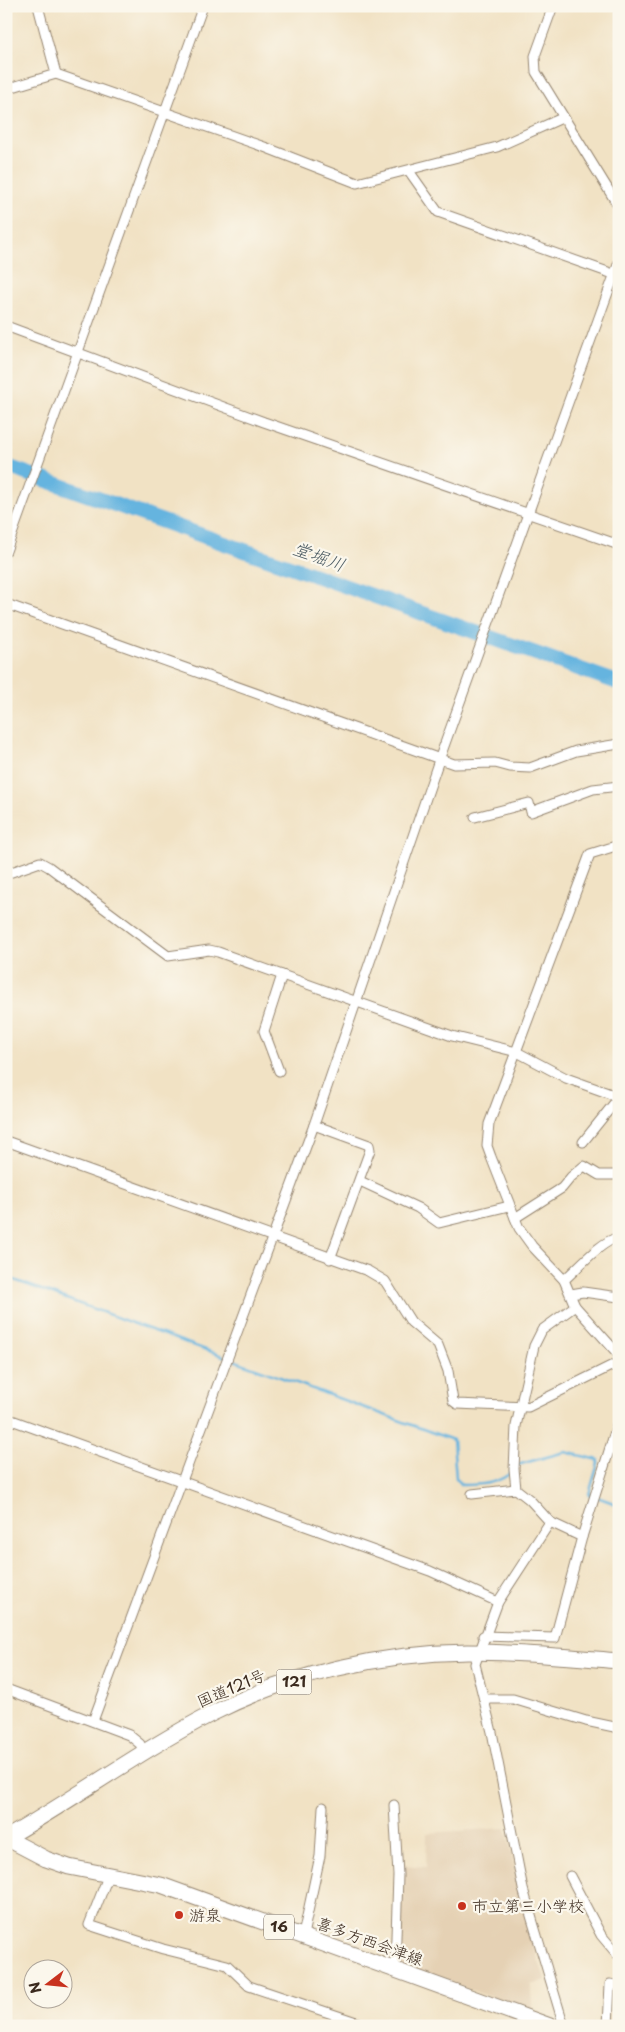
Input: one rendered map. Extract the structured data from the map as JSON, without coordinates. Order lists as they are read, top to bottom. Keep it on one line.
{"streets":{"main road":["121","国道121号","16","喜多方西会津線"]},"crossings":[["国道121号","喜多方西会津線"]],"water":["堂堀川"],"places":["市立第三小学校","游泉"],"north":"left"}
